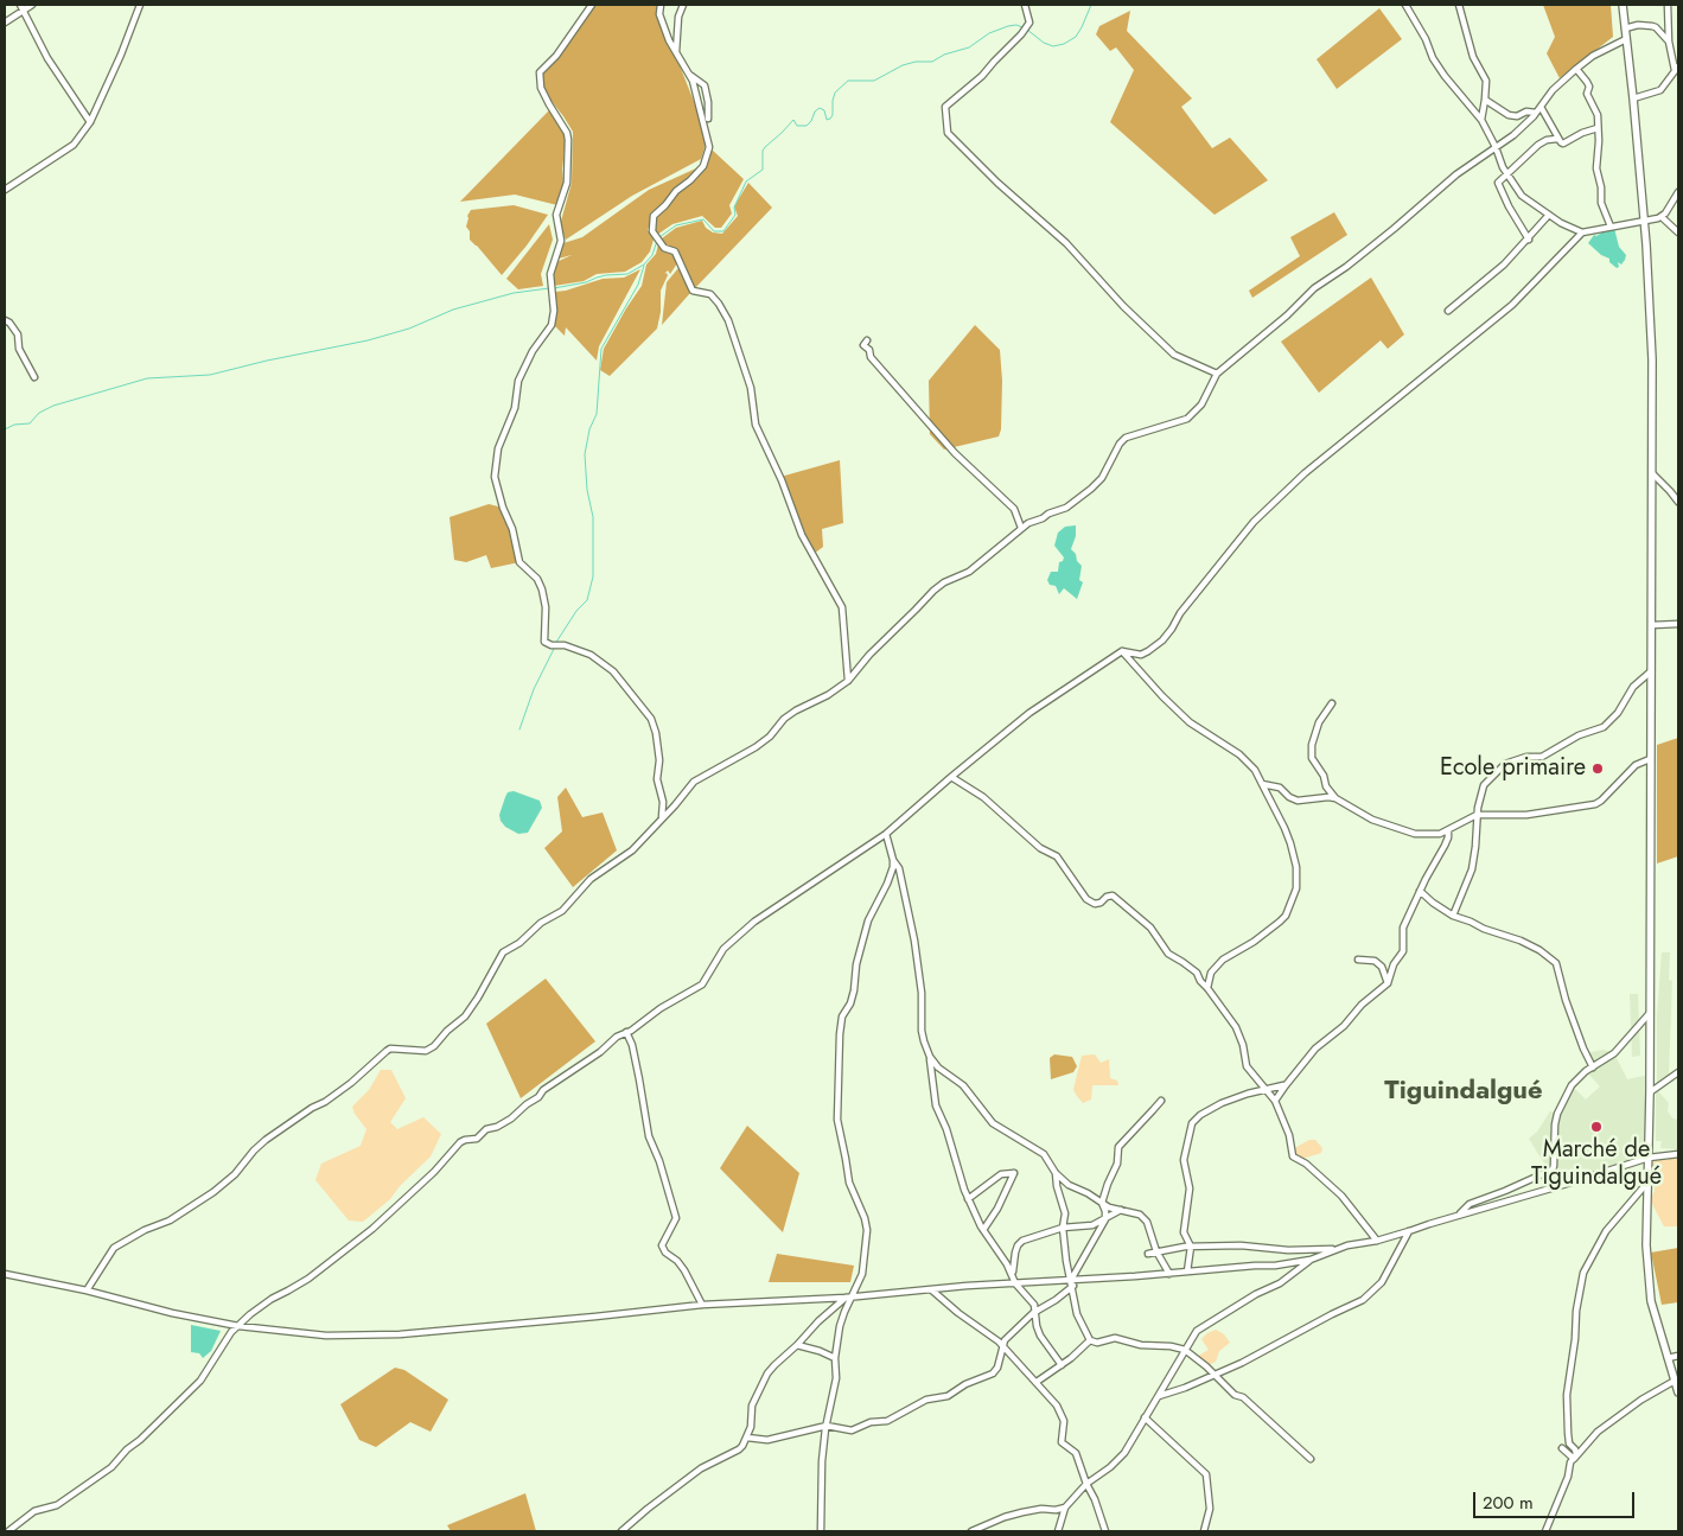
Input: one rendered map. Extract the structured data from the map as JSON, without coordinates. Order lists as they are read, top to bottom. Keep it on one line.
{"districts":["Tiguindalgué"],"places":["Ecole primaire","Marché de Tiguindalgué"],"scale_bar":"200 m"}
